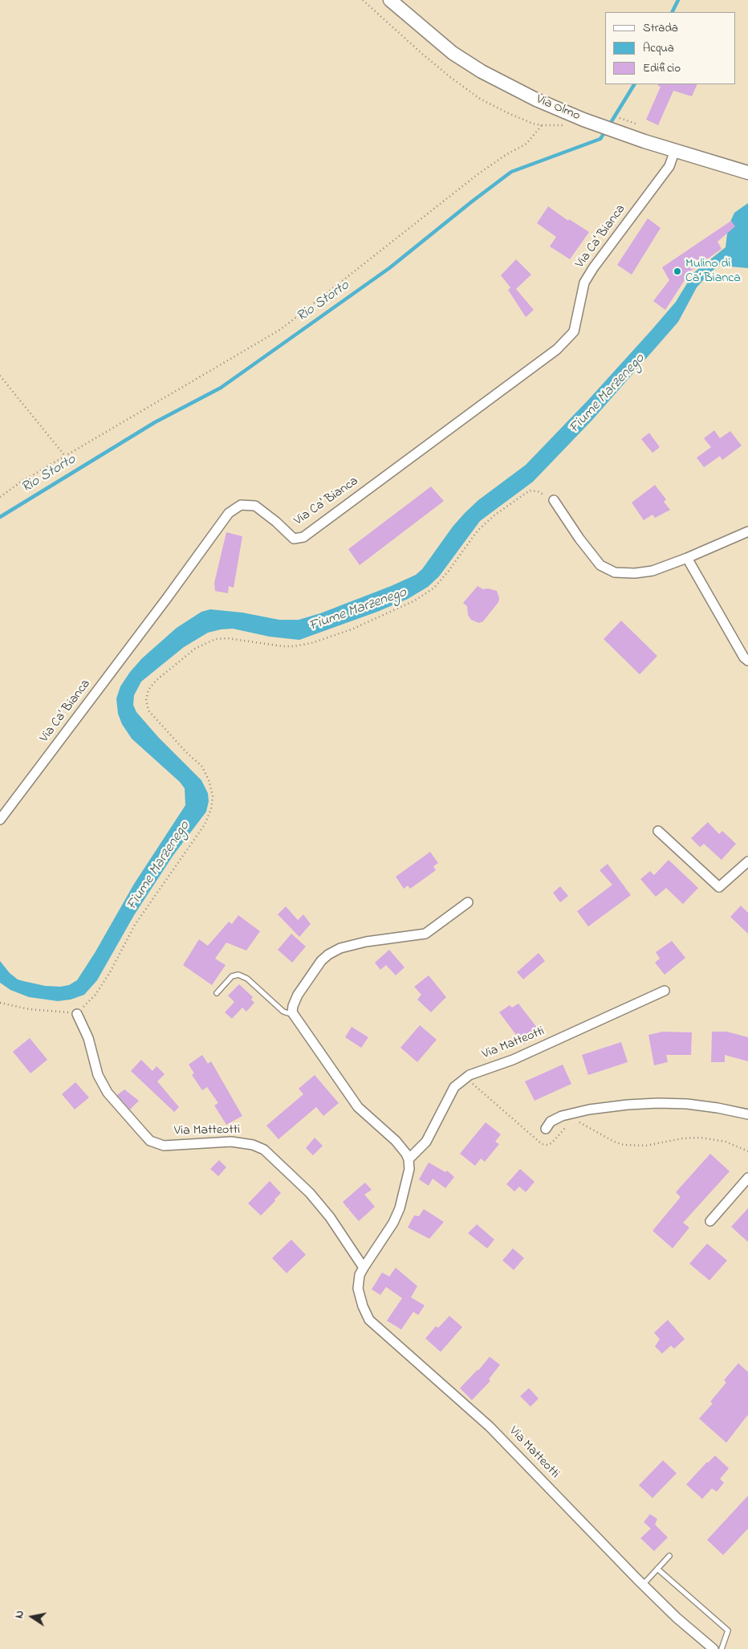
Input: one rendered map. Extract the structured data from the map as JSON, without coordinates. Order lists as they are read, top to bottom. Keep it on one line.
{"streets":{"street":["Via Olmo","Via Ca' Bianca","Via Matteotti"]},"crossings":[["Via Olmo","Via Ca' Bianca"]],"water":["Rio Storto","Fiume Marzenego"],"places":["Mulino di Ca’ Bianca"],"legend":["Strada","Acqua","Edificio"],"north":"left"}
